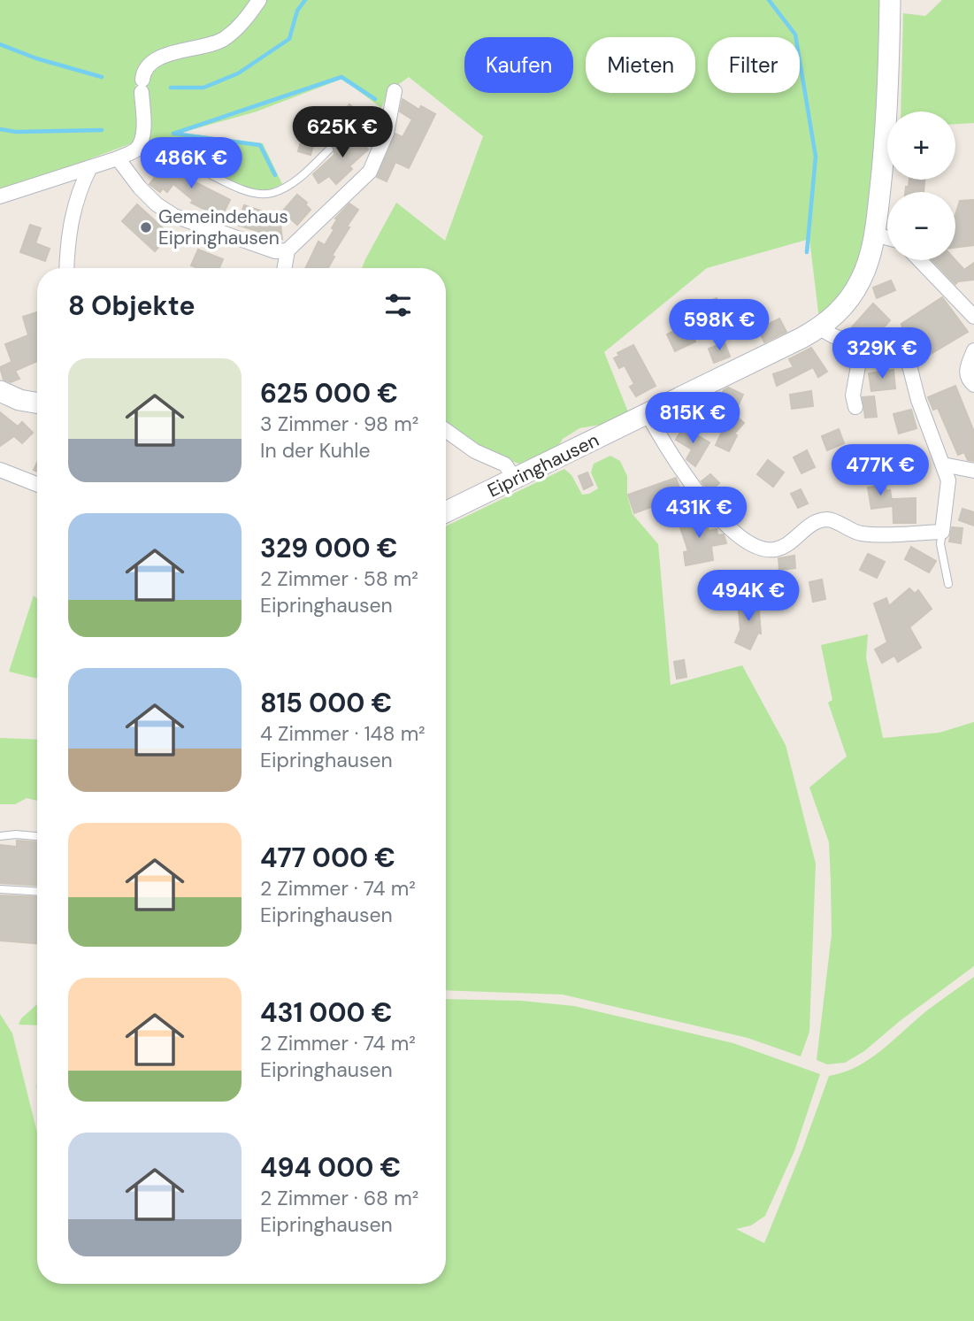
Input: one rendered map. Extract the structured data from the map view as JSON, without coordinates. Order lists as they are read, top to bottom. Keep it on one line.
{"streets":{"main road":["Eipringhausen"]},"places":["Gemeindehaus Eipringhausen"],"page":{"chip":["Kaufen","Mieten","Filter"],"price":["625K €","486K €","598K €","329K €","815K €","477K €","431K €","494K €"],"map_buttons":["+","−"],"heading":"8 Objekte","list":[{"name":"625 000 €","note":"3 Zimmer · 98 m² · In der Kuhle"},{"name":"329 000 €","note":"2 Zimmer · 58 m² · Eipringhausen"},{"name":"815 000 €","note":"4 Zimmer · 148 m² · Eipringhausen"},{"name":"477 000 €","note":"2 Zimmer · 74 m² · Eipringhausen"},{"name":"431 000 €","note":"2 Zimmer · 74 m² · Eipringhausen"},{"name":"494 000 €","note":"2 Zimmer · 68 m² · Eipringhausen"}]}}
